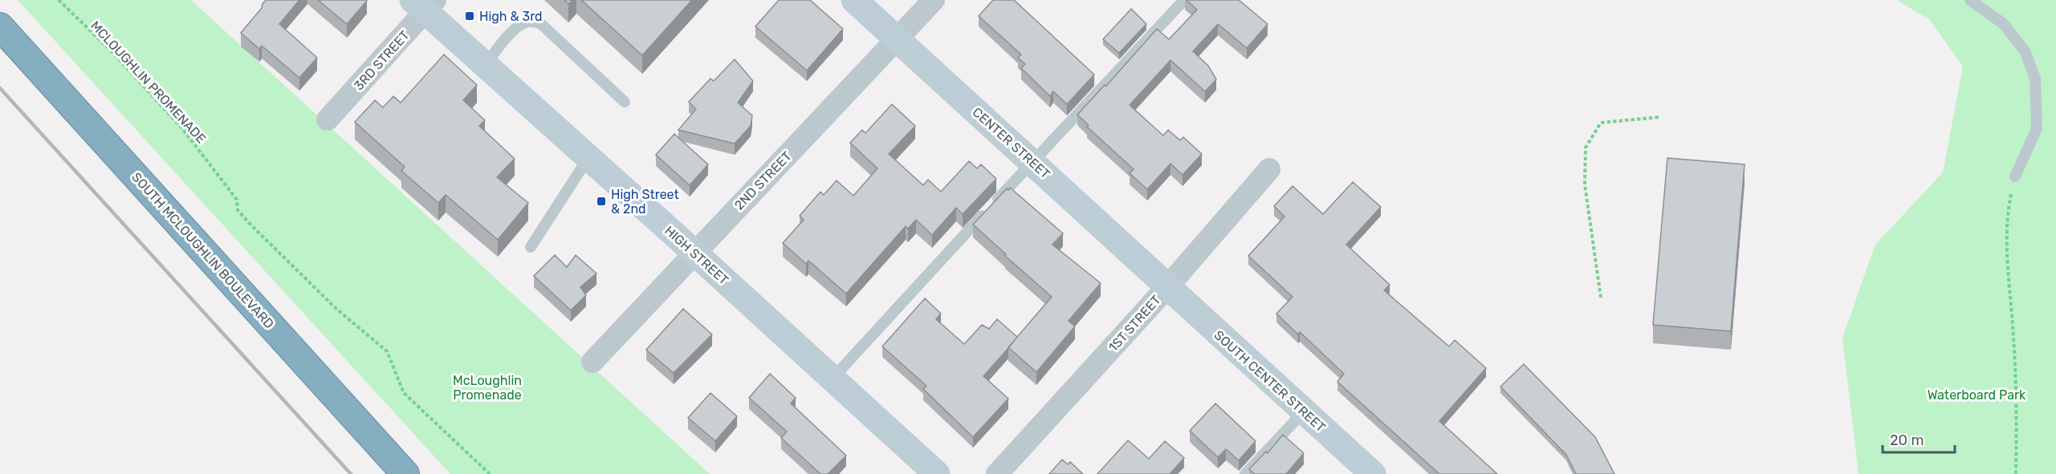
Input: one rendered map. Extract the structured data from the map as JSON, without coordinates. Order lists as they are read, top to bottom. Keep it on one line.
{"streets":{"highway":["SOUTH MCLOUGHLIN BOULEVARD"],"street":["3RD STREET","CENTER STREET","2ND STREET","HIGH STREET","1ST STREET","SOUTH CENTER STREET"],"path":["MCLOUGHLIN PROMENADE"]},"crossings":[["3RD STREET","HIGH STREET"],["CENTER STREET","2ND STREET"],["CENTER STREET","1ST STREET"],["CENTER STREET","SOUTH CENTER STREET"],["2ND STREET","HIGH STREET"],["1ST STREET","SOUTH CENTER STREET"]],"parks":["McLoughlin Promenade","Waterboard Park"],"places":{"transit":["High & 3rd","High Street & 2nd"]},"scale_bar":"20 m"}
